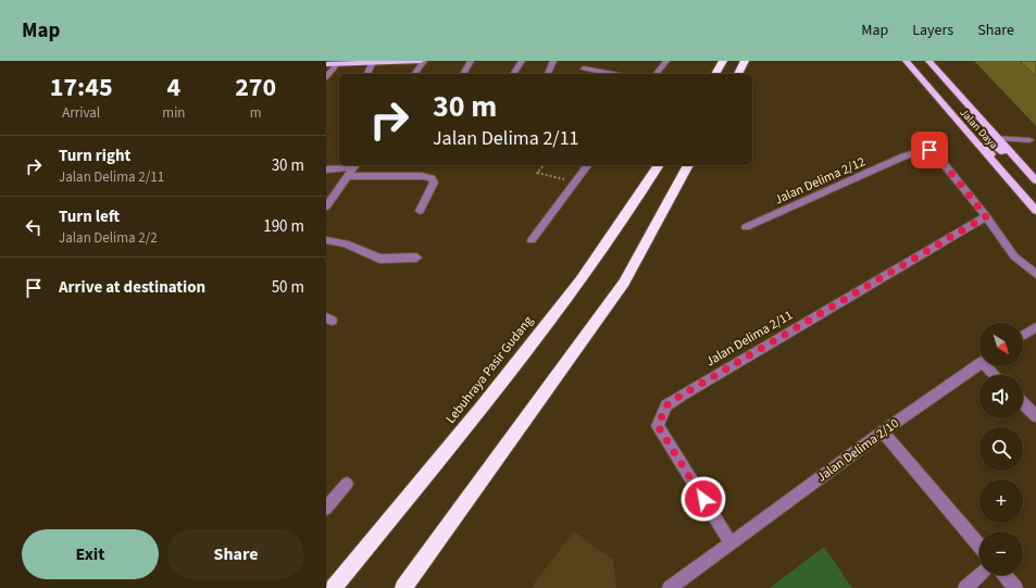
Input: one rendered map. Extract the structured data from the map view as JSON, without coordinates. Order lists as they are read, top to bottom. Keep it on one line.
{"streets":{"highway":["Lebuhraya Pasir Gudang"],"main road":["Jalan Daya"],"street":["Jalan Delima 2/12","Jalan Delima 2/11","Jalan Delima 2/10"]},"crossings":[["Jalan Delima 2/12","Jalan Delima 2/11"],["Jalan Delima 2/11","Jalan Delima 2/10"]],"north":"bottom right","page":{"header":"Map","nav":["Map","Layers","Share"],"eta":["17:45","Arrival","4","min","270","m"],"turn":["30 m","Jalan Delima 2/11"],"list":[{"name":"Turn right","note":"Jalan Delima 2/11","value":"30 m"},{"name":"Turn left","note":"Jalan Delima 2/2","value":"190 m"},{"name":"Arrive at destination","value":"50 m"}],"map_buttons":["+","−"],"buttons":["Exit","Share"]}}
